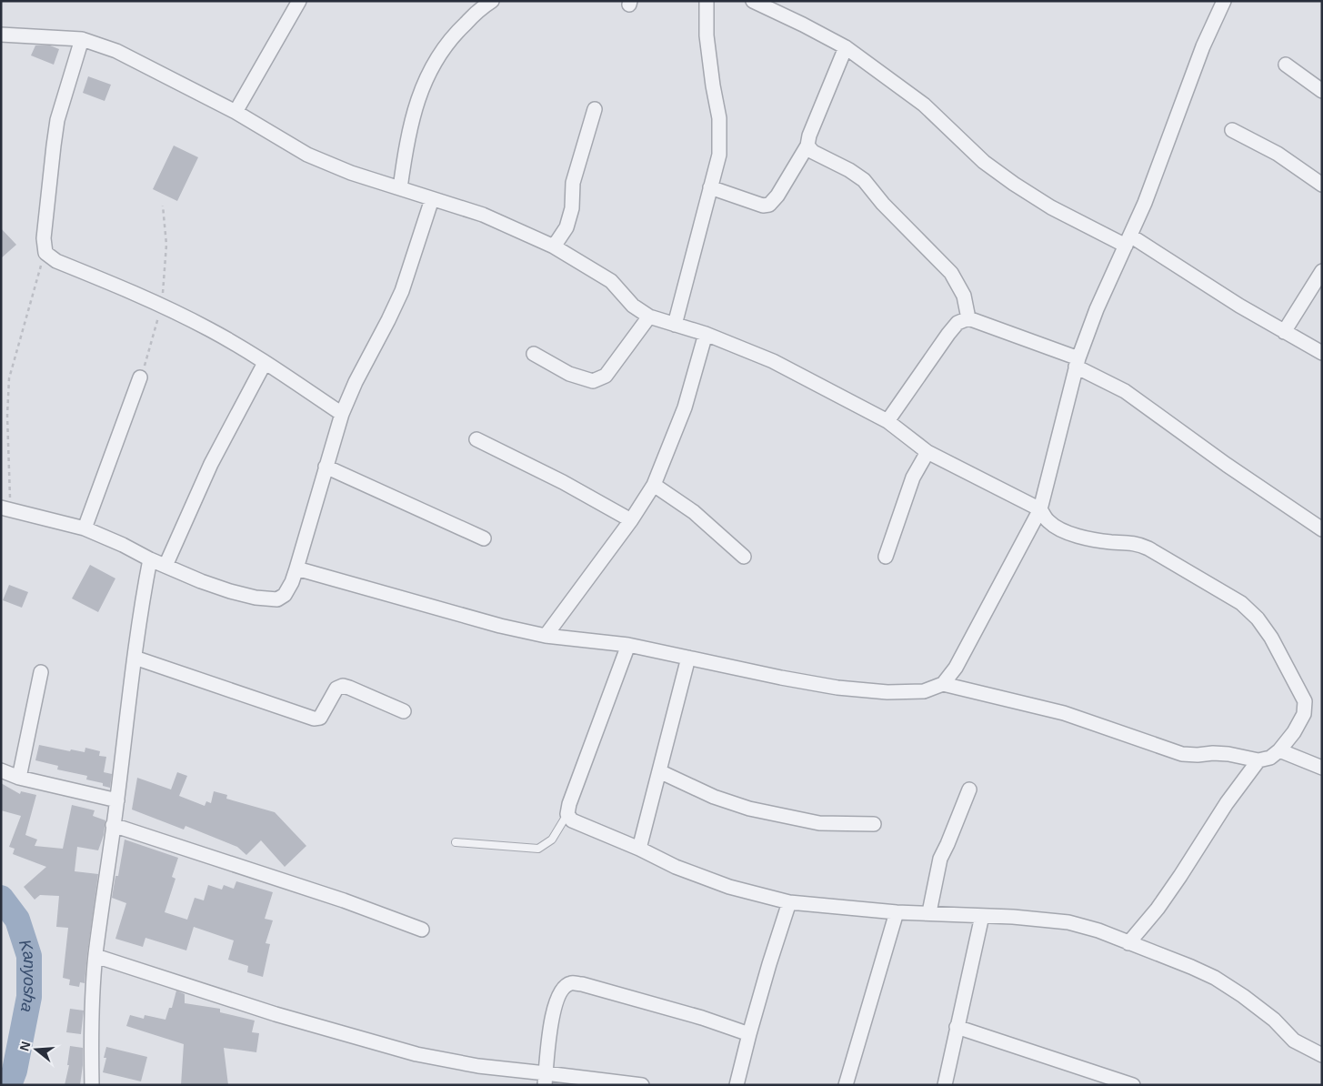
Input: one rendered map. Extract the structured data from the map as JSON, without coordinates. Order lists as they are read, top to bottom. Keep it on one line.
{"water":["Kanyosha"],"north":"left"}
